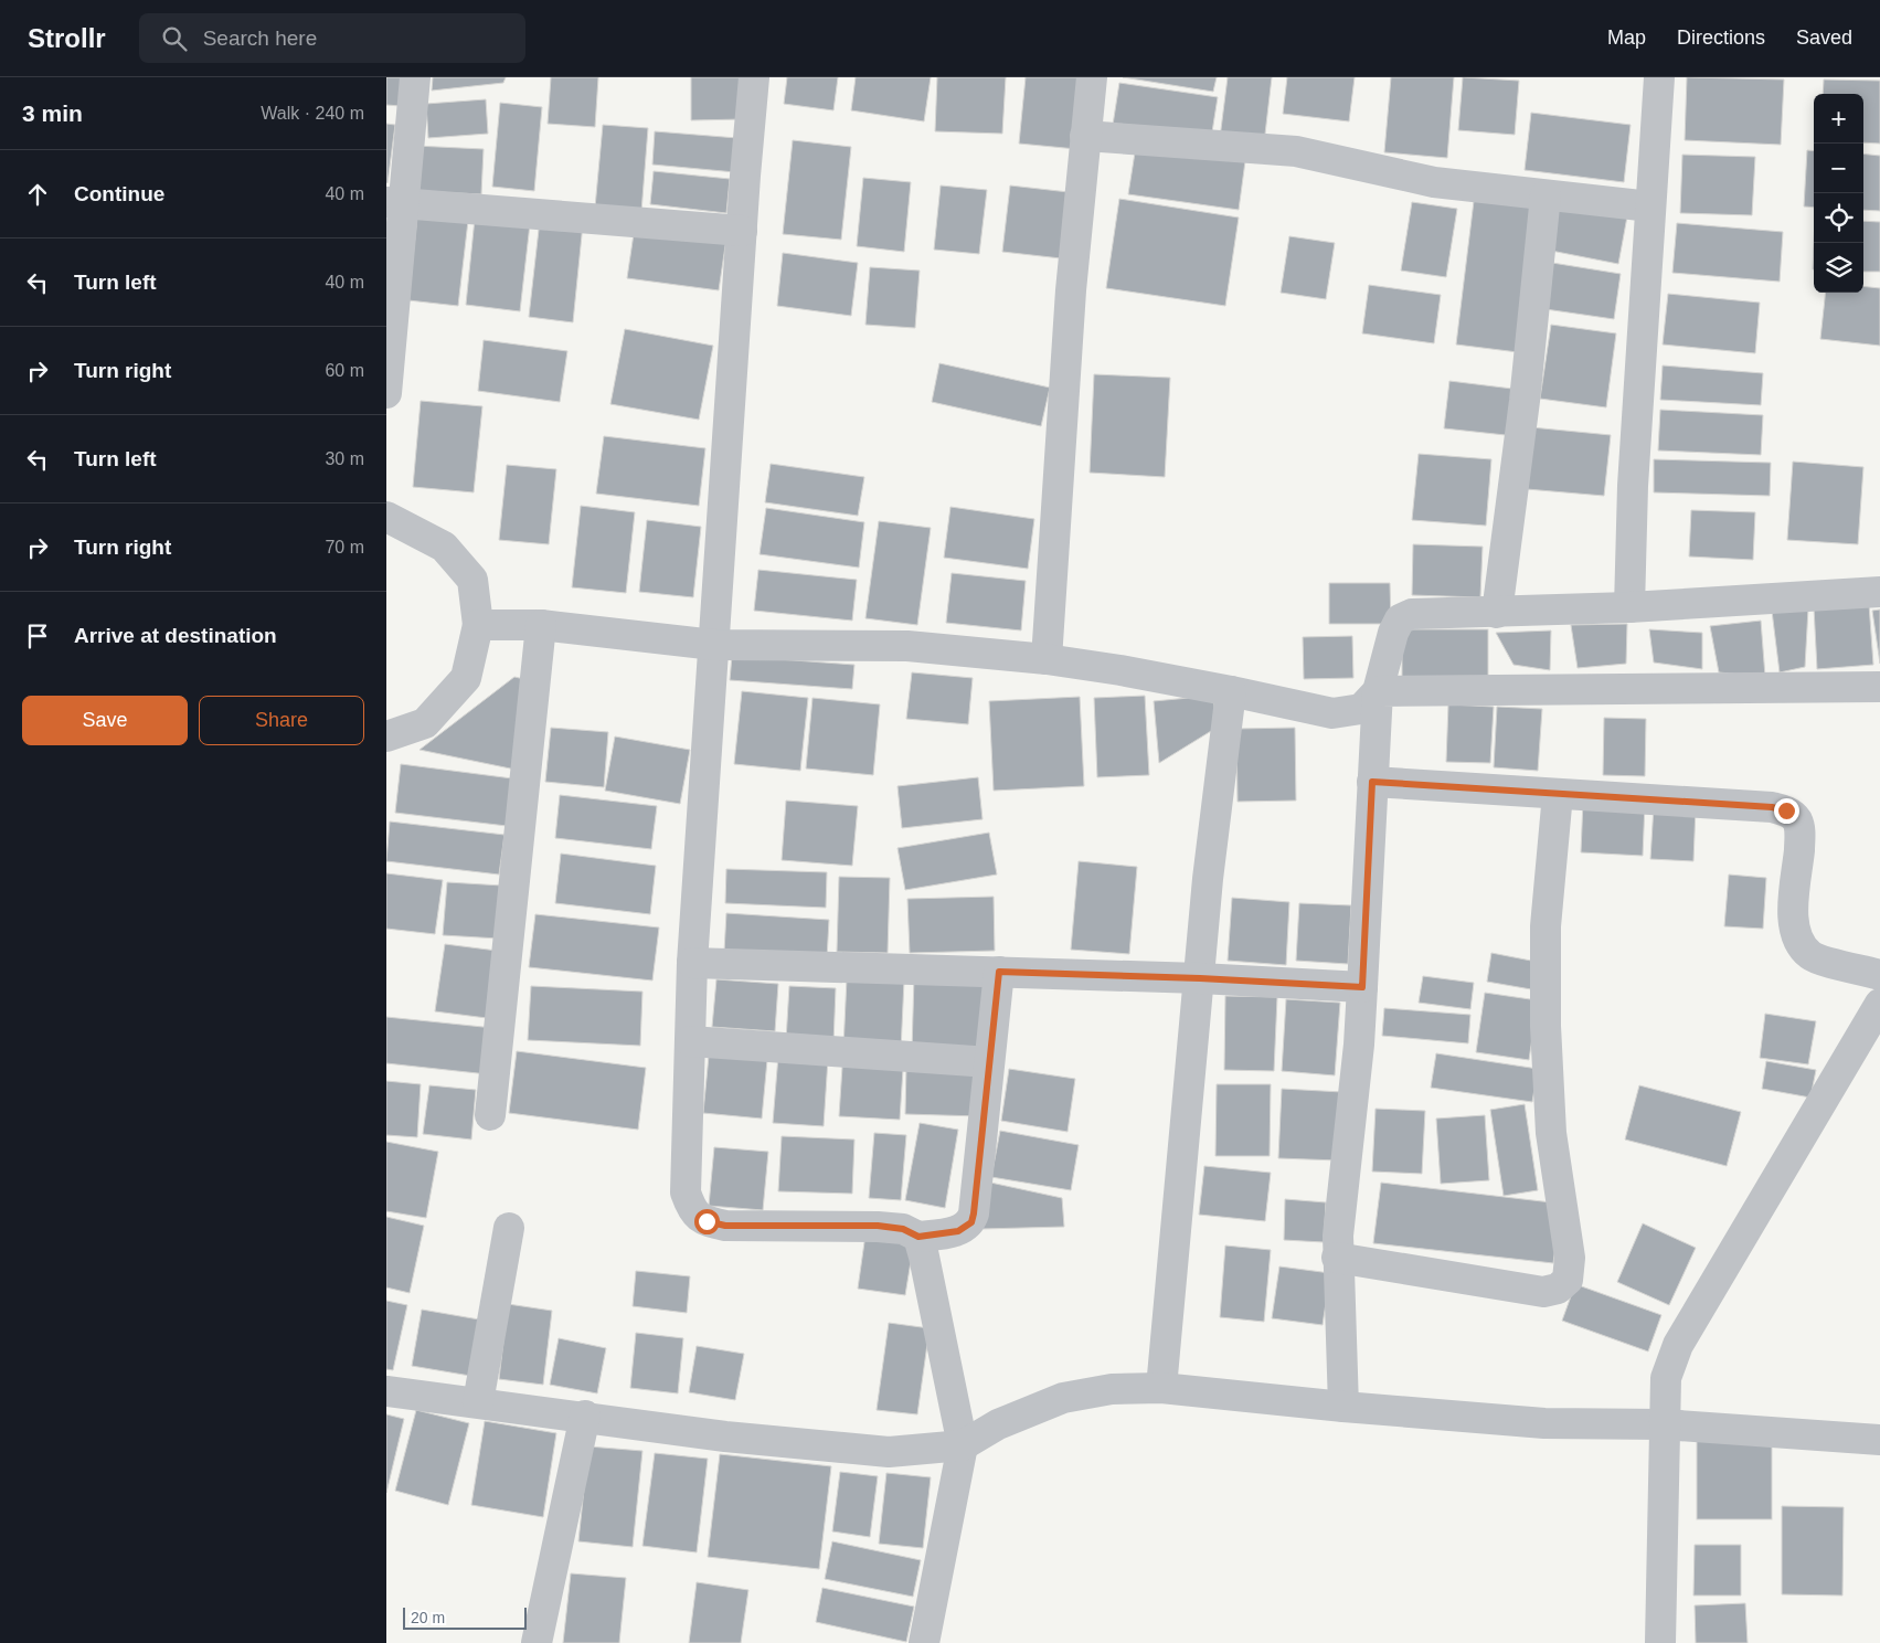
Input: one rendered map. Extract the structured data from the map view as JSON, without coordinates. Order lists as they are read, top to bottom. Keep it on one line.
{"scale_bar":"20 m","page":{"header":"Strollr","search":"Search here","nav":["Map","Directions","Saved"],"heading":["3 min","Walk · 240 m"],"map_buttons":["+","−"],"list":[["Continue","40 m"],["Turn left","40 m"],["Turn right","60 m"],["Turn left","30 m"],["Turn right","70 m"],"Arrive at destination"],"buttons":["Save","Share"],"scale":"20 m"}}
